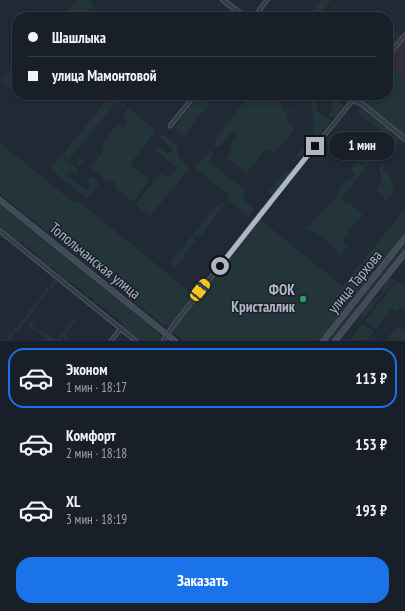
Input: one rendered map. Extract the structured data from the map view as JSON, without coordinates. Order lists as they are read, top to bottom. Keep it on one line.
{"streets":{"main road":["Топольчанская улица","улица Тархова"]},"places":["ФОК Кристаллик"],"page":{"banner":["Шашлыка","улица Мамонтовой"],"bubble":"1 мин","list":[{"name":"Эконом","note":"1 мин · 18:17","value":"113 ₽"},{"name":"Комфорт","note":"2 мин · 18:18","value":"153 ₽"},{"name":"XL","note":"3 мин · 18:19","value":"193 ₽"}],"buttons":"Заказать"}}
